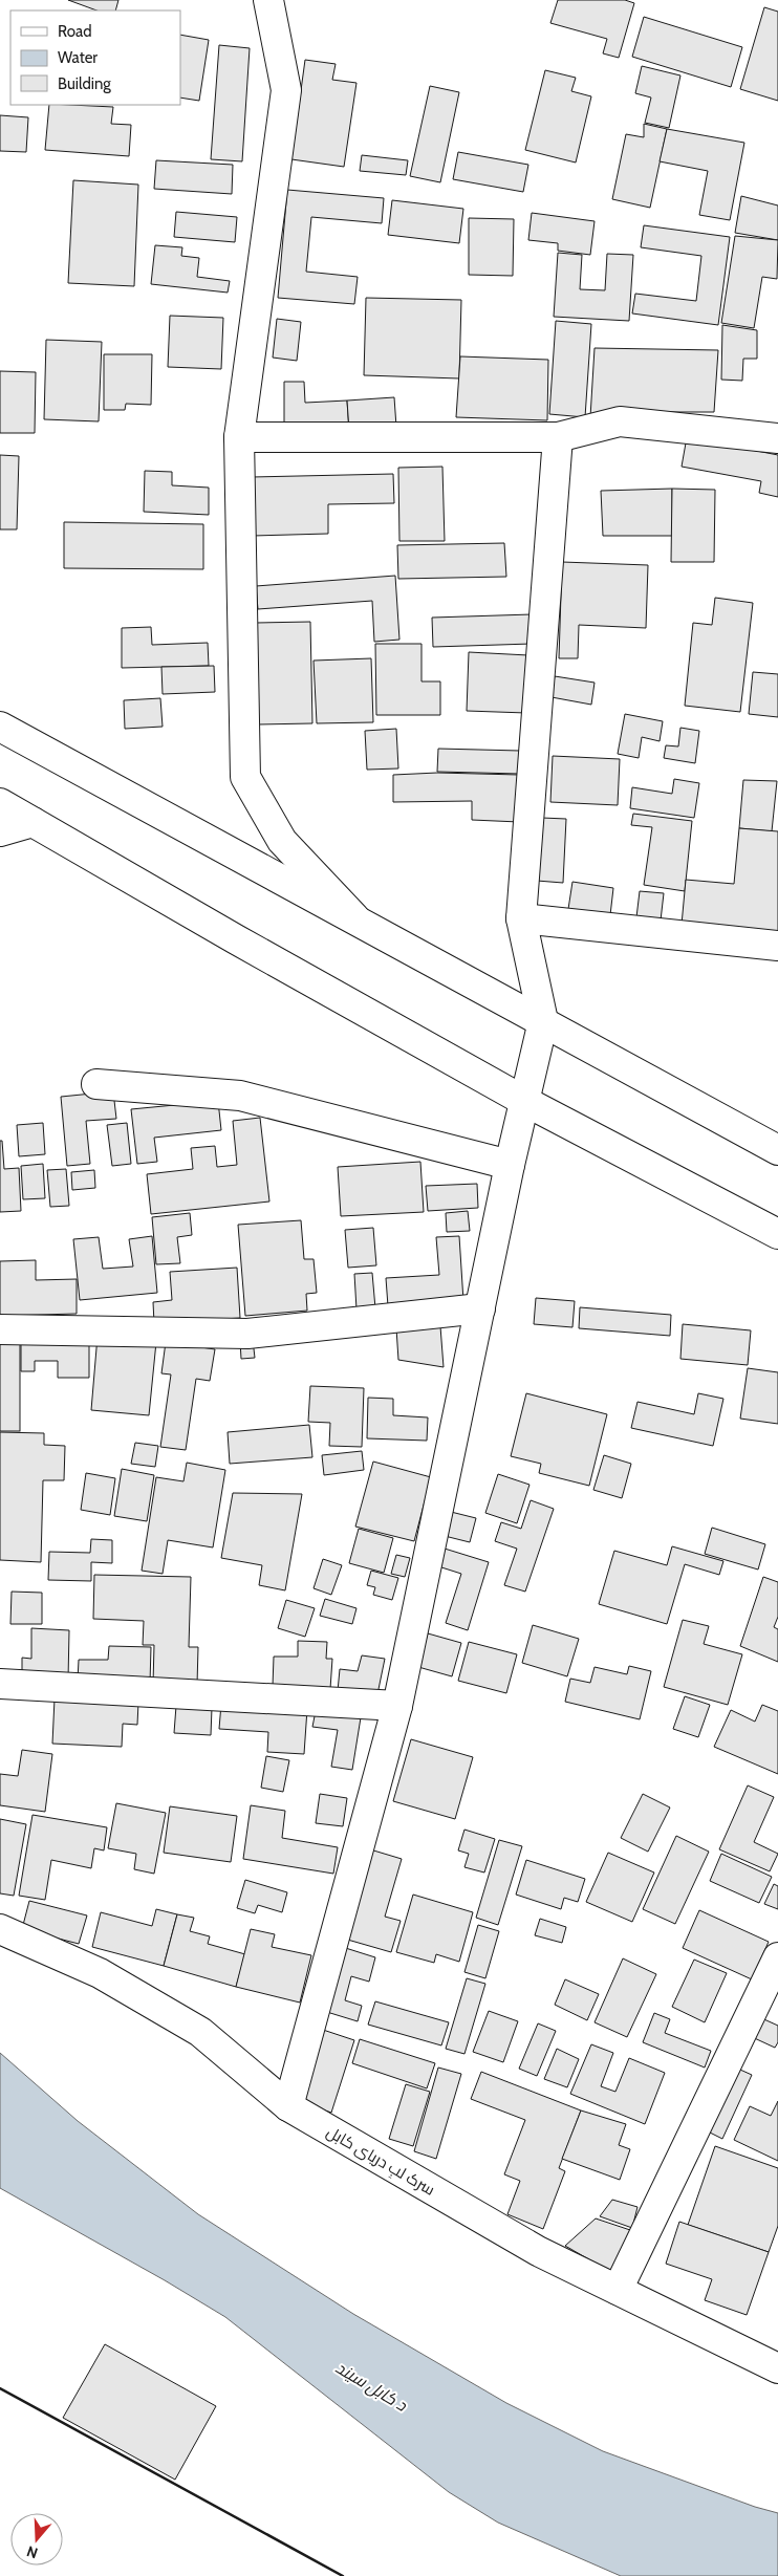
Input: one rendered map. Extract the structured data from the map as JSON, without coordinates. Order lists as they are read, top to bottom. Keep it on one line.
{"streets":{"street":["سرک لبِ دریای کابل"]},"water":["د کابل سيند"],"legend":["Road","Water","Building"],"north":"bottom"}
